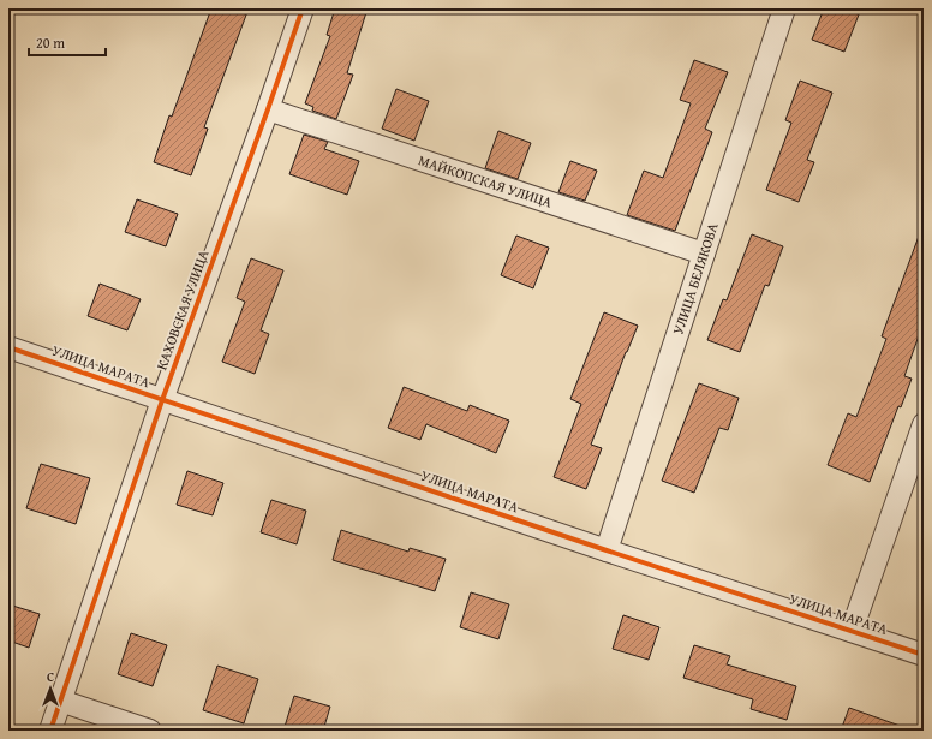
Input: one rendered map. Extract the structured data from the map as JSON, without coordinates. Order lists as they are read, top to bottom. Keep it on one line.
{"streets":{"street":["МАЙКОПСКАЯ УЛИЦА","УЛИЦА БЕЛЯКОВА","КАХОВСКАЯ УЛИЦА","УЛИЦА МАРАТА"]},"crossings":[["МАЙКОПСКАЯ УЛИЦА","УЛИЦА БЕЛЯКОВА"],["МАЙКОПСКАЯ УЛИЦА","КАХОВСКАЯ УЛИЦА"],["УЛИЦА БЕЛЯКОВА","УЛИЦА МАРАТА"],["КАХОВСКАЯ УЛИЦА","УЛИЦА МАРАТА"]],"scale_bar":"20 m","north":"top"}
